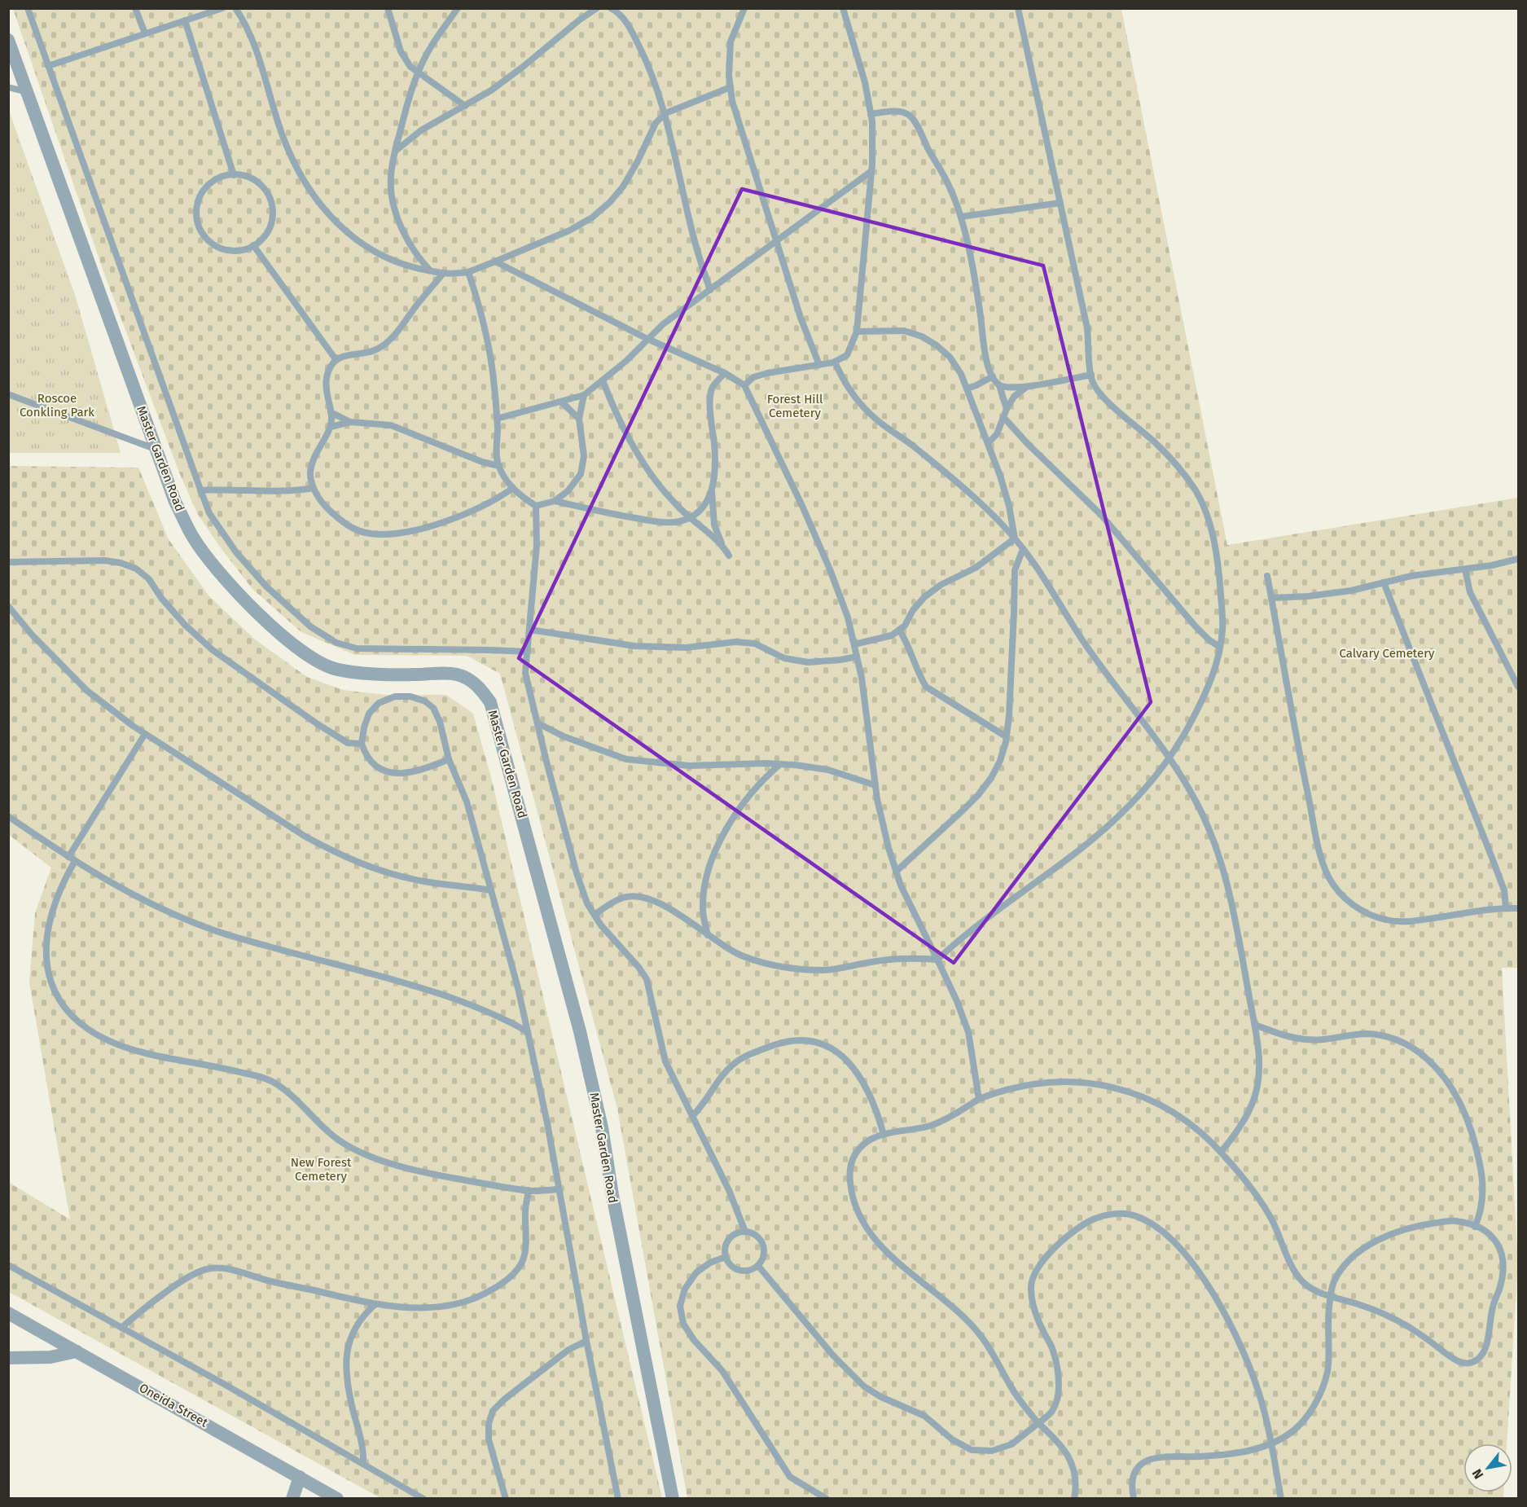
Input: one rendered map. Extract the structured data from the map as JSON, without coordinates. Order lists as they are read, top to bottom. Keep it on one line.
{"streets":{"street":["Master Garden Road","Oneida Street"]},"parks":["Roscoe Conkling Park","Forest Hill Cemetery","Calvary Cemetery","New Forest Cemetery"],"north":"bottom left"}
